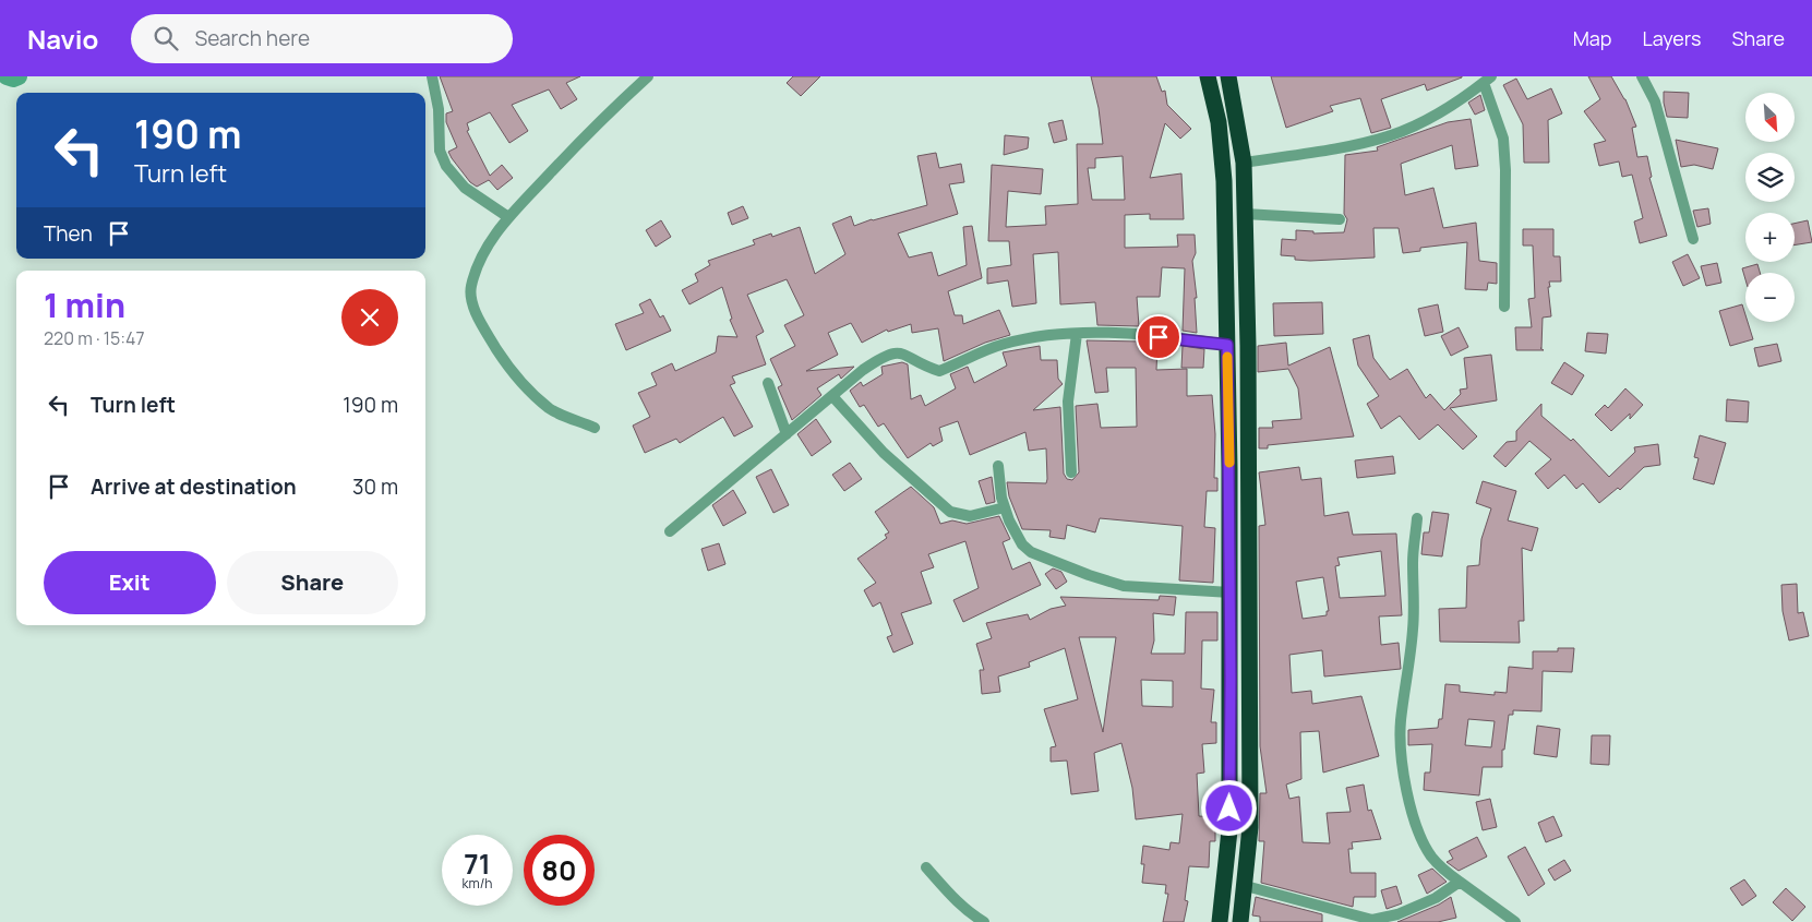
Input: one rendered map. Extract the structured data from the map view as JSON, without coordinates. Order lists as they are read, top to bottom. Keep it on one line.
{"north":"bottom right","page":{"header":"Navio","search":"Search here","nav":["Map","Layers","Share"],"map_buttons":["+","−"],"turn":["190 m","Turn left"],"then":"Then","heading":["1 min","220 m · 15:47"],"list":[{"name":"Turn left","value":"190 m"},{"name":"Arrive at destination","value":"30 m"}],"buttons":["Exit","Share"],"speed":"71 km/h","limit":"80"}}
